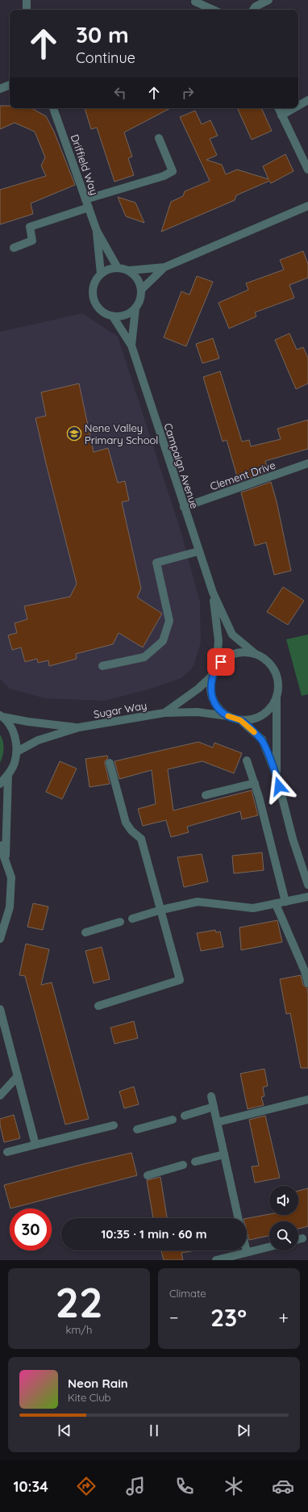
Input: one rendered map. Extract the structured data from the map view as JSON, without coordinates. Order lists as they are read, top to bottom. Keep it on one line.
{"streets":{"street":["Driffield Way","Campaign Avenue","Clement Drive","Sugar Way"]},"crossings":[["Driffield Way","Campaign Avenue"],["Campaign Avenue","Clement Drive"],["Campaign Avenue","Sugar Way"]],"places":{"school or university":["Nene Valley Primary School"]},"page":{"turn":["30 m","Continue"],"limit":"30","trip":"10:35 · 1 min · 60 m","tile":[["22","km/h"],"Climate"],"heat":["−","23°","+"],"song":["Neon Rain","Kite Club"],"tabs":"10:34"}}
